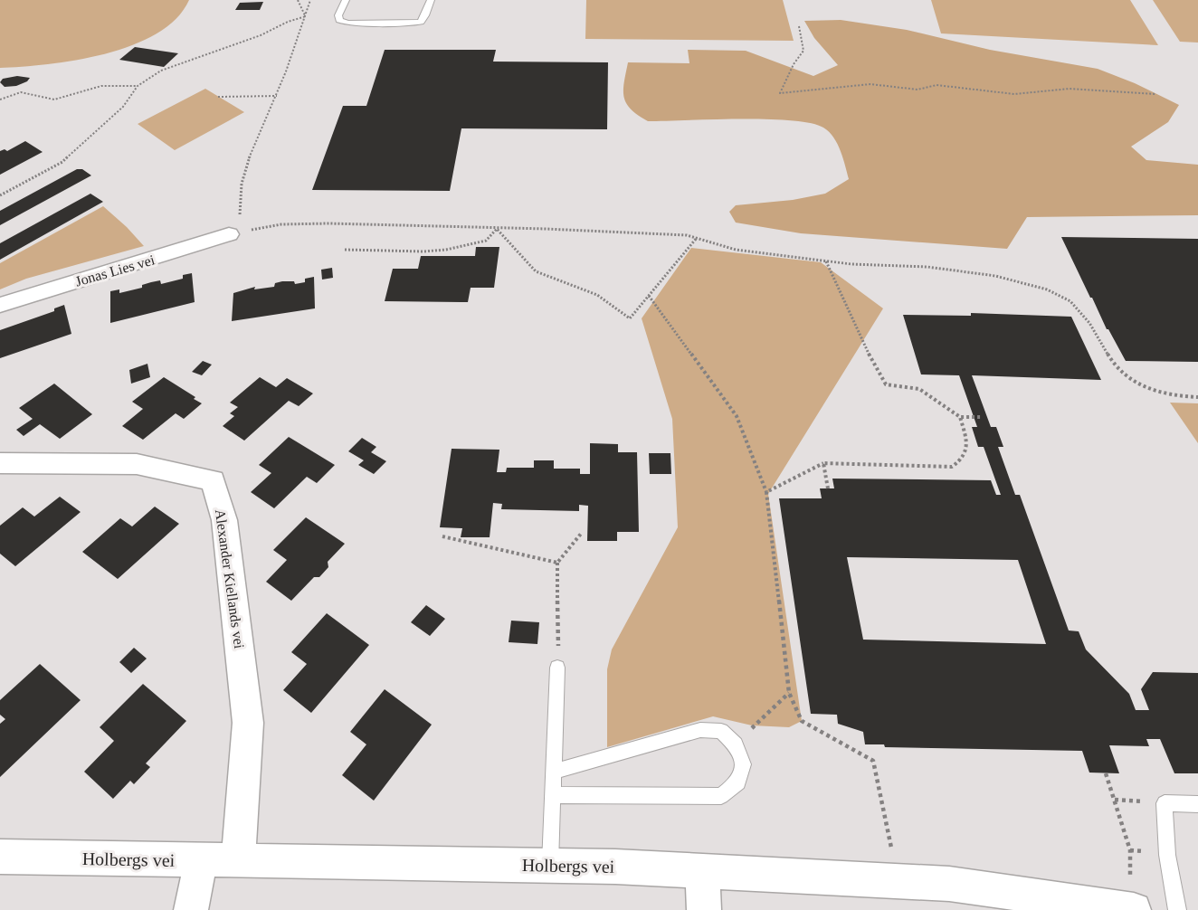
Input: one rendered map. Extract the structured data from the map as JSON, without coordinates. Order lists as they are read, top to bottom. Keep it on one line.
{"streets":{"street":["Jonas Lies vei","Alexander Kiellands vei","Holbergs vei"]},"crossings":[["Alexander Kiellands vei","Holbergs vei"]]}
